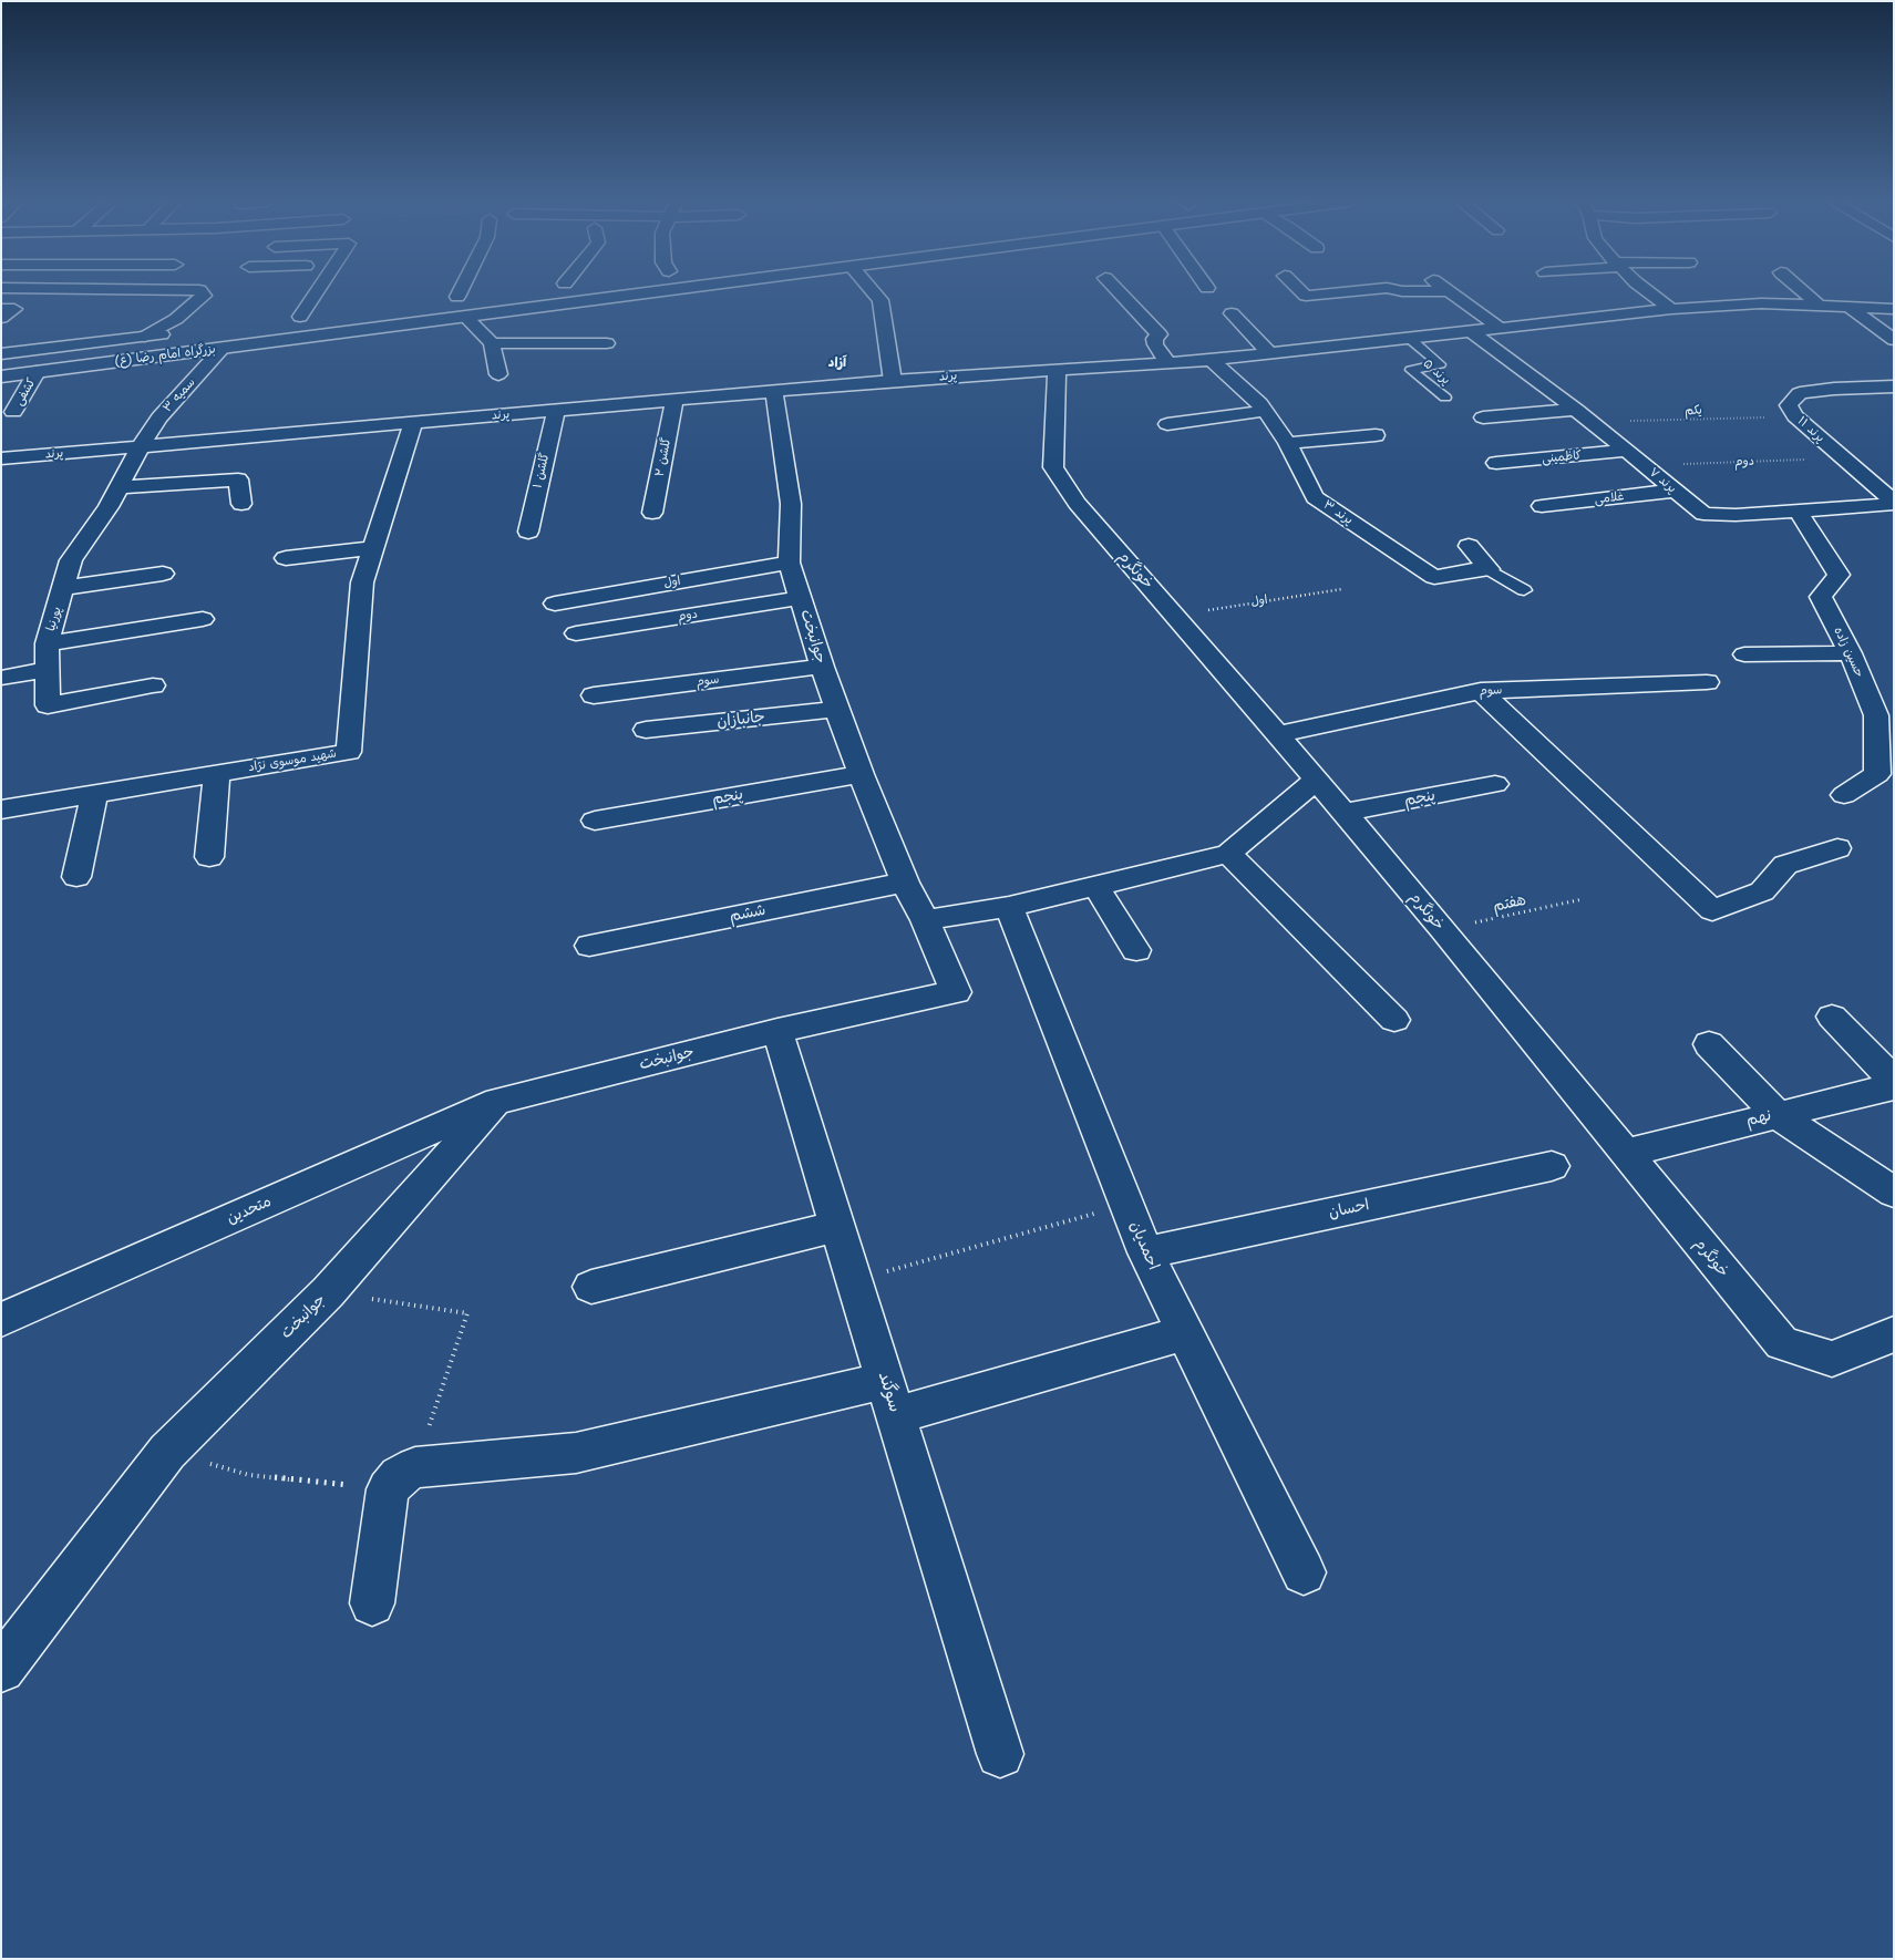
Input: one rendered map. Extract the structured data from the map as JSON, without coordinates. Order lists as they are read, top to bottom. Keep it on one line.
{"streets":{"main road":["بزرگراه امام رضا (ع)","پرند","کشفی","سمیه ۳","پرند ۱۱","گلشن ۲","کاظمینی","دوم","گلشن ۱","پرند ۷","غلامی","پرند ۳","خونگرم","اول","پورنیا","جوانبخت","حسین زاده","سوم","جانبازان","شهید موسوی نژاد","پنجم","ششم","نهم","احسان","متحدین","احمدیان","سوگند"],"lane":["پرند ۵"],"path":["یکم","هفتم"]},"crossings":[["بزرگراه امام رضا (ع)","کشفی"],["بزرگراه امام رضا (ع)","سمیه ۳"],["پرند ۵","پرند"],["پرند","سمیه ۳"],["پرند","گلشن ۲"],["پرند","گلشن ۱"],["پرند","پرند ۷"],["پرند","پرند ۳"],["پرند","خونگرم"],["پرند","پورنیا"],["پرند","جوانبخت"],["پرند","شهید موسوی نژاد"],["سمیه ۳","پورنیا"],["یکم","پرند ۱۱"],["یکم","پرند ۷"],["پرند ۱۱","دوم"],["پرند ۱۱","پرند ۷"],["کاظمینی","پرند ۷"],["دوم","پرند ۷"],["دوم","جوانبخت"],["پرند ۷","غلامی"],["پرند ۷","حسین زاده"],["خونگرم","اول"],["خونگرم","سوم"],["خونگرم","پنجم"],["خونگرم","هفتم"],["خونگرم","نهم"],["اول","جوانبخت"],["جوانبخت","سوم"],["جوانبخت","جانبازان"],["جوانبخت","پنجم"],["جوانبخت","ششم"],["جوانبخت","متحدین"],["جوانبخت","سوگند"],["احسان","احمدیان"]],"districts":["آزاد"]}
